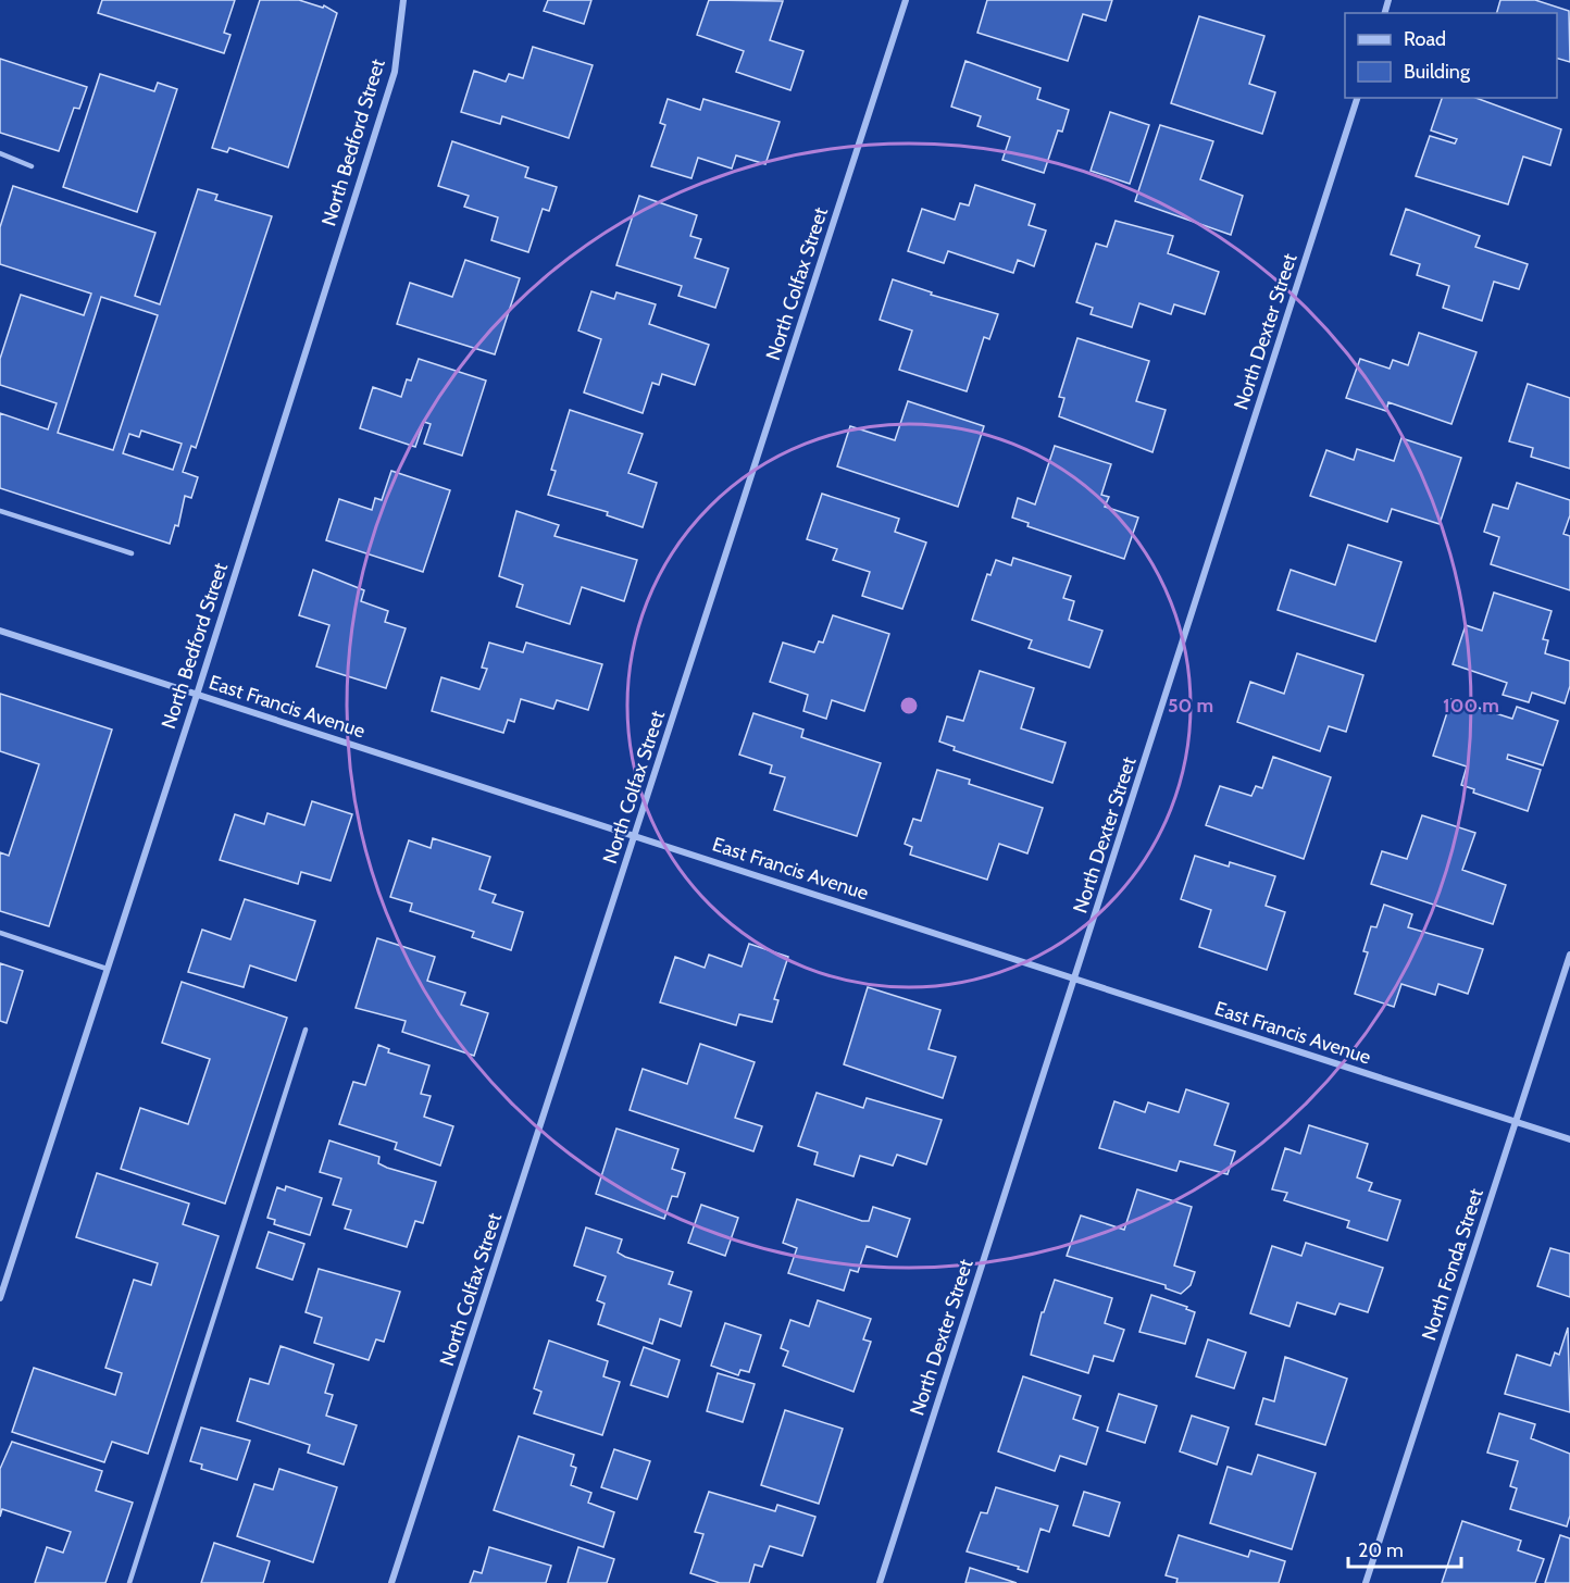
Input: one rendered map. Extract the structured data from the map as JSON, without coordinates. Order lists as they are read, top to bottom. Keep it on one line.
{"streets":{"street":["North Bedford Street","North Colfax Street","North Dexter Street","East Francis Avenue","North Fonda Street"]},"crossings":[["North Bedford Street","East Francis Avenue"],["North Colfax Street","East Francis Avenue"],["North Dexter Street","East Francis Avenue"],["East Francis Avenue","North Fonda Street"]],"legend":["Road","Building"],"scale_bar":"20 m","rings":["50 m","100 m"]}
